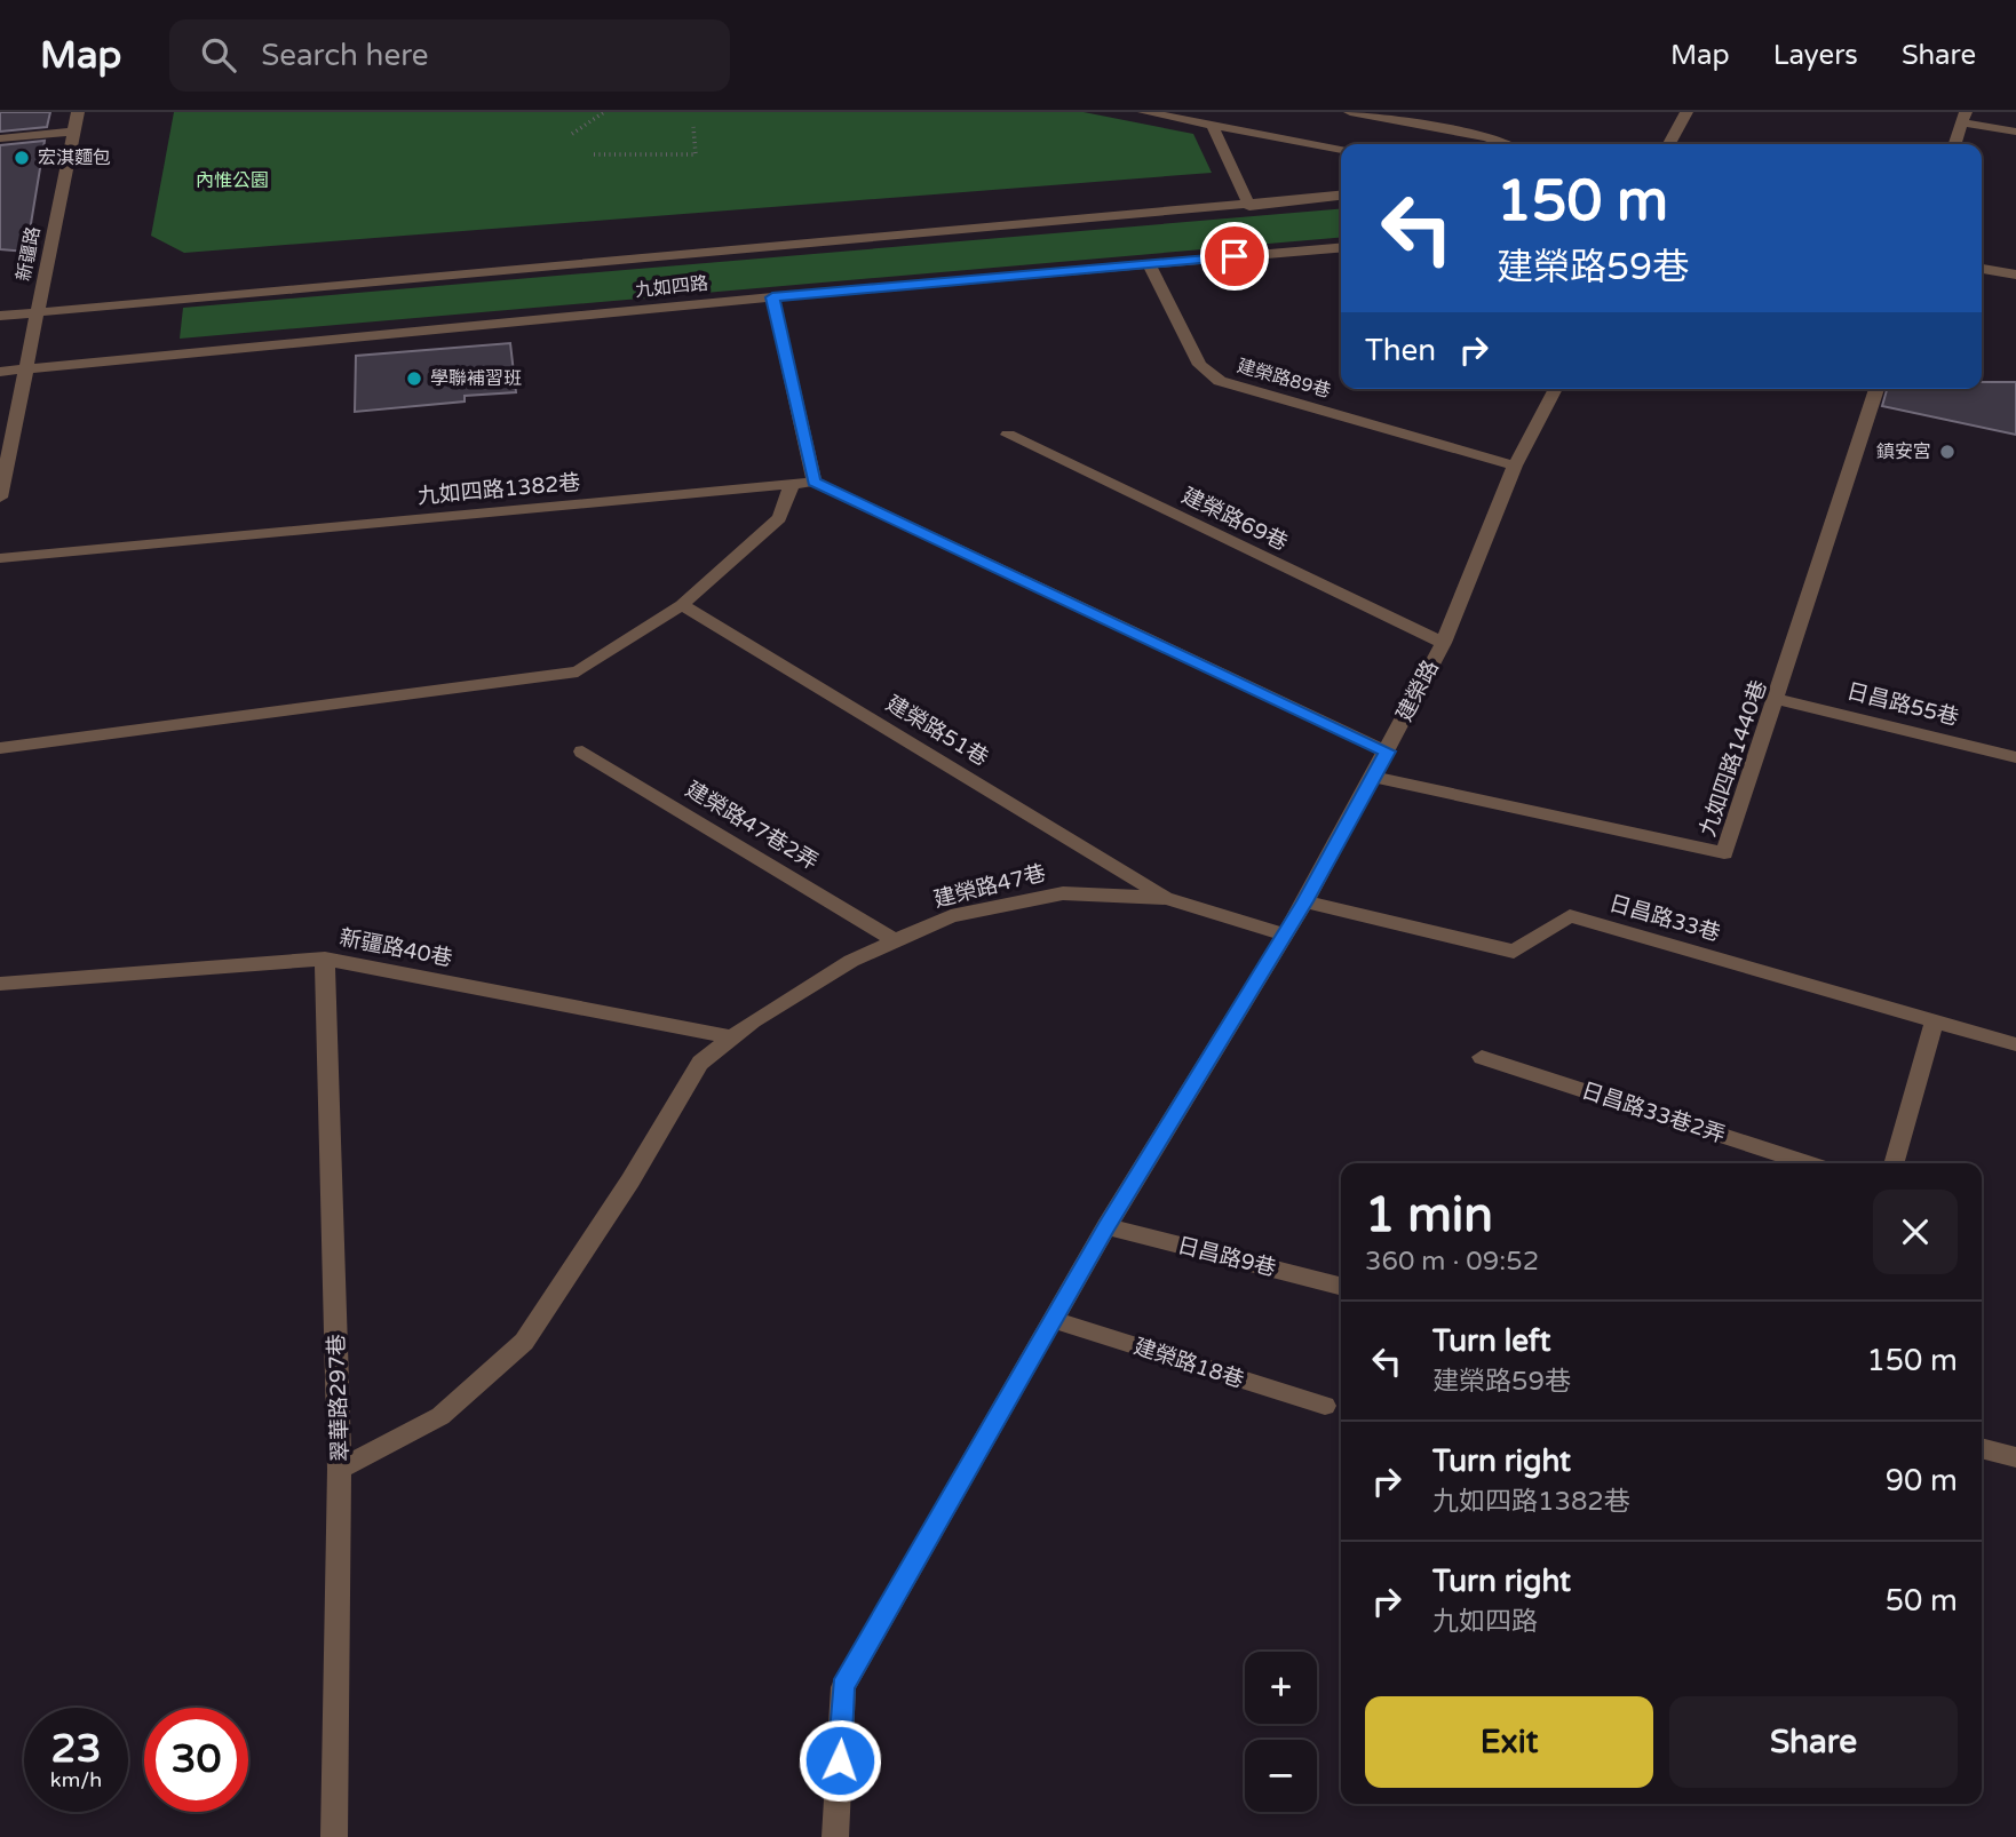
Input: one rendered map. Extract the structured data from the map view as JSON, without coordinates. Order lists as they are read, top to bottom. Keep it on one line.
{"streets":{"street":["新疆路","九如四路","建榮路89巷","九如四路1382巷","建榮路69巷","建榮路","日昌路55巷","建榮路51巷","九如四路1440巷","建榮路47巷2弄","建榮路47巷","日昌路33巷","新疆路40巷","日昌路33巷2弄","日昌路9巷","建榮路18巷","翠華路297巷"]},"crossings":[["新疆路","九如四路"],["九如四路","建榮路89巷"],["建榮路89巷","建榮路"],["建榮路69巷","建榮路"],["建榮路","九如四路1440巷"],["建榮路","建榮路47巷"],["建榮路","日昌路33巷"],["建榮路","日昌路9巷"],["建榮路","建榮路18巷"],["日昌路55巷","九如四路1440巷"],["建榮路51巷","建榮路47巷"],["建榮路47巷2弄","建榮路47巷"],["建榮路47巷","新疆路40巷"],["建榮路47巷","翠華路297巷"],["新疆路40巷","翠華路297巷"]],"parks":["內惟公園"],"places":["宏淇麵包","學聯補習班","鎮安宮"],"page":{"header":"Map","search":"Search here","nav":["Map","Layers","Share"],"turn":["150 m","建榮路59巷"],"then":"Then","heading":["1 min","360 m · 09:52"],"list":[{"name":"Turn left","note":"建榮路59巷","value":"150 m"},{"name":"Turn right","note":"九如四路1382巷","value":"90 m"},{"name":"Turn right","note":"九如四路","value":"50 m"}],"map_buttons":["+","−"],"buttons":["Exit","Share"],"speed":"23 km/h","limit":"30"}}
